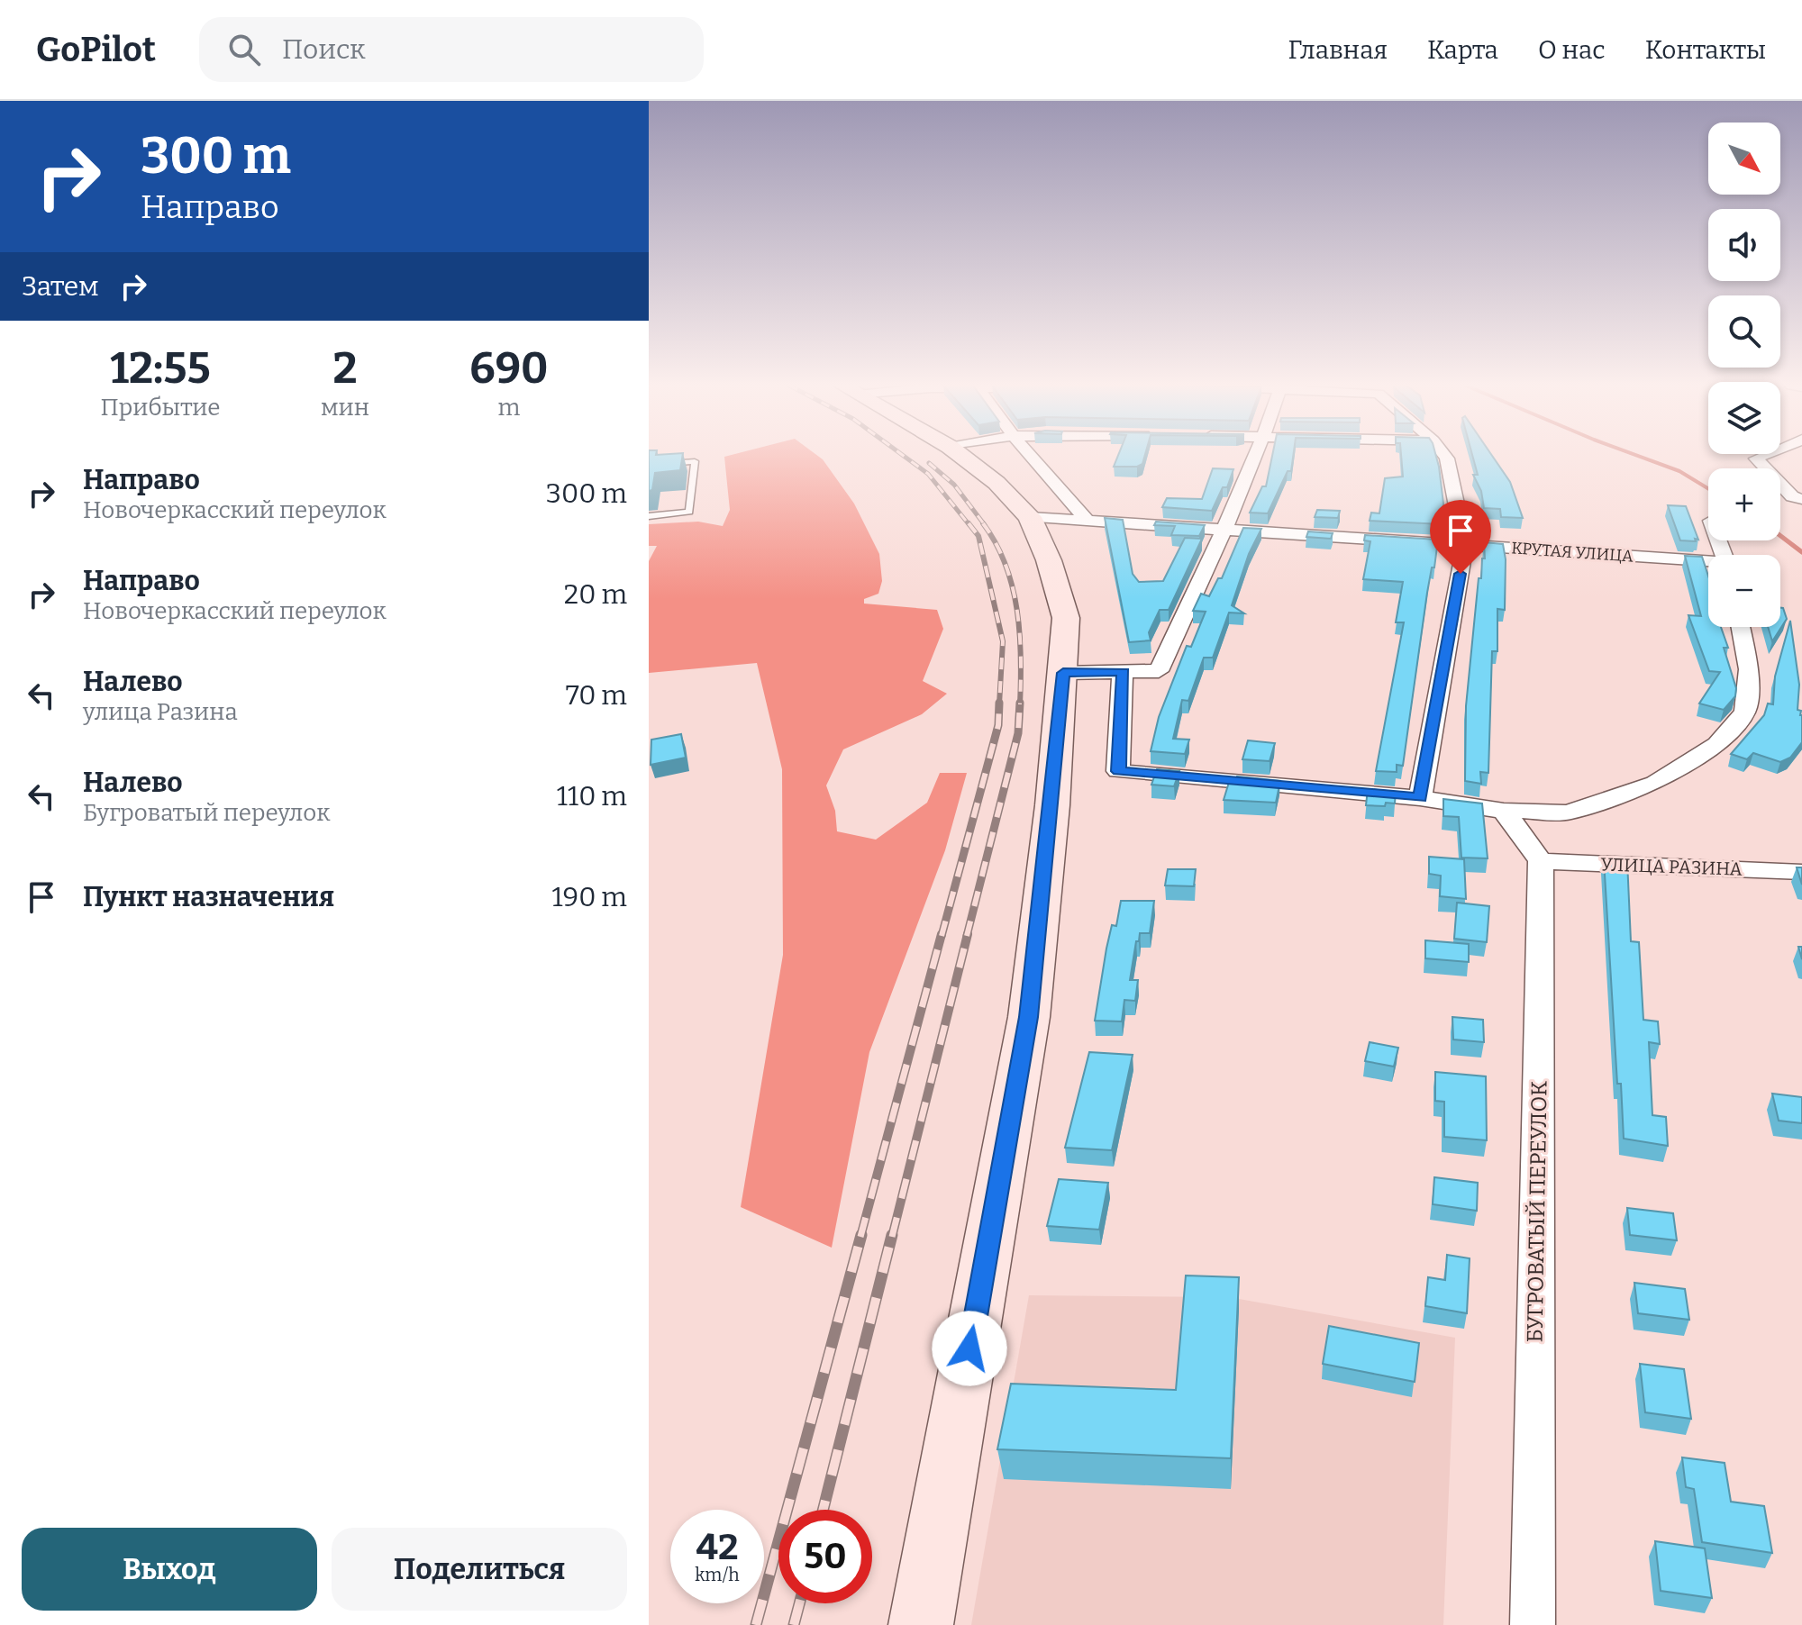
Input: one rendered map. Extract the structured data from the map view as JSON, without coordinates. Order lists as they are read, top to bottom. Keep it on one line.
{"streets":{"street":["КРУТАЯ УЛИЦА","УЛИЦА РАЗИНА","БУГРОВАТЫЙ ПЕРЕУЛОК"]},"crossings":[["УЛИЦА РАЗИНА","БУГРОВАТЫЙ ПЕРЕУЛОК"]],"north":"bottom right","page":{"header":"GoPilot","search":"Поиск","nav":["Главная","Карта","О нас","Контакты"],"turn":["300 m","Направо"],"map_buttons":["+","−"],"then":"Затем","eta":["12:55","Прибытие","2","мин","690","m"],"list":[{"name":"Направо","note":"Новочеркасский переулок","value":"300 m"},{"name":"Направо","note":"Новочеркасский переулок","value":"20 m"},{"name":"Налево","note":"улица Разина","value":"70 m"},{"name":"Налево","note":"Бугроватый переулок","value":"110 m"},{"name":"Пункт назначения","value":"190 m"}],"speed":"42 km/h","limit":"50","buttons":["Выход","Поделиться"]}}
